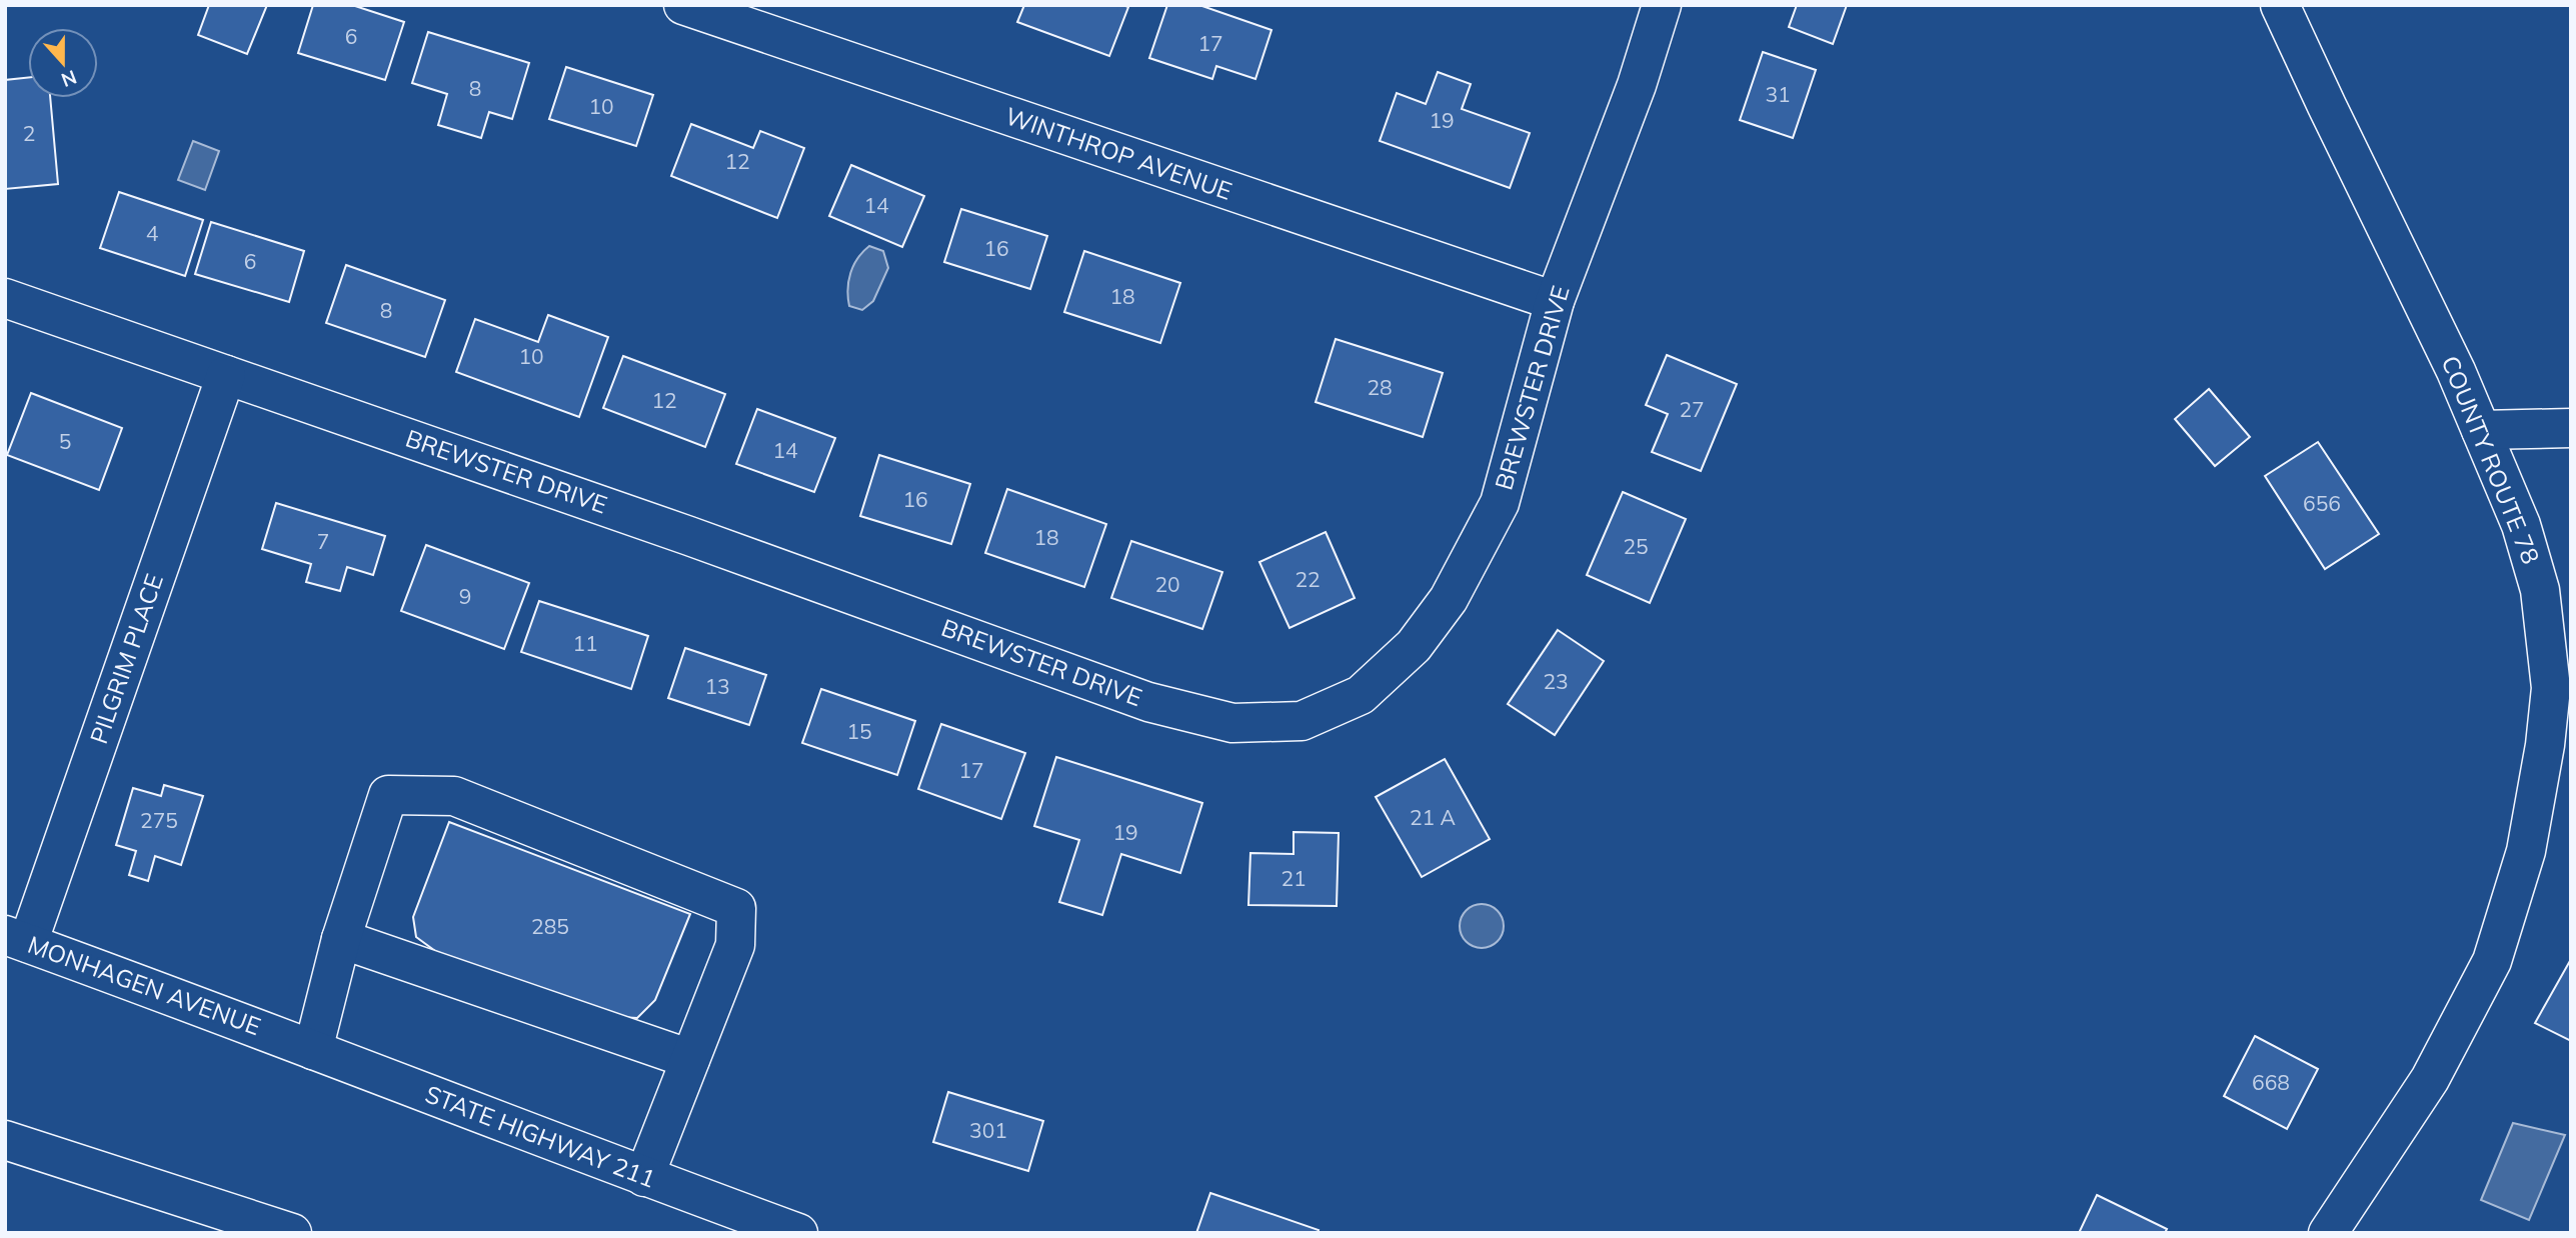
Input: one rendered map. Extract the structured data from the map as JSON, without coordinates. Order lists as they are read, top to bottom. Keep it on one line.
{"streets":{"street":["WINTHROP AVENUE","BREWSTER DRIVE","COUNTY ROUTE 78","PILGRIM PLACE","MONHAGEN AVENUE","STATE HIGHWAY 211"]},"crossings":[["WINTHROP AVENUE","BREWSTER DRIVE"],["BREWSTER DRIVE","PILGRIM PLACE"],["PILGRIM PLACE","MONHAGEN AVENUE"],["MONHAGEN AVENUE","STATE HIGHWAY 211"]],"house_numbers":["6","17","8","31","10","19","2","12","14","4","16","6","18","8","10","28","12","27","5","14","16","656","18","7","25","22","20","9","11","23","13","15","17","21 A","275","19","21","285","668","301"],"north":"bottom"}
